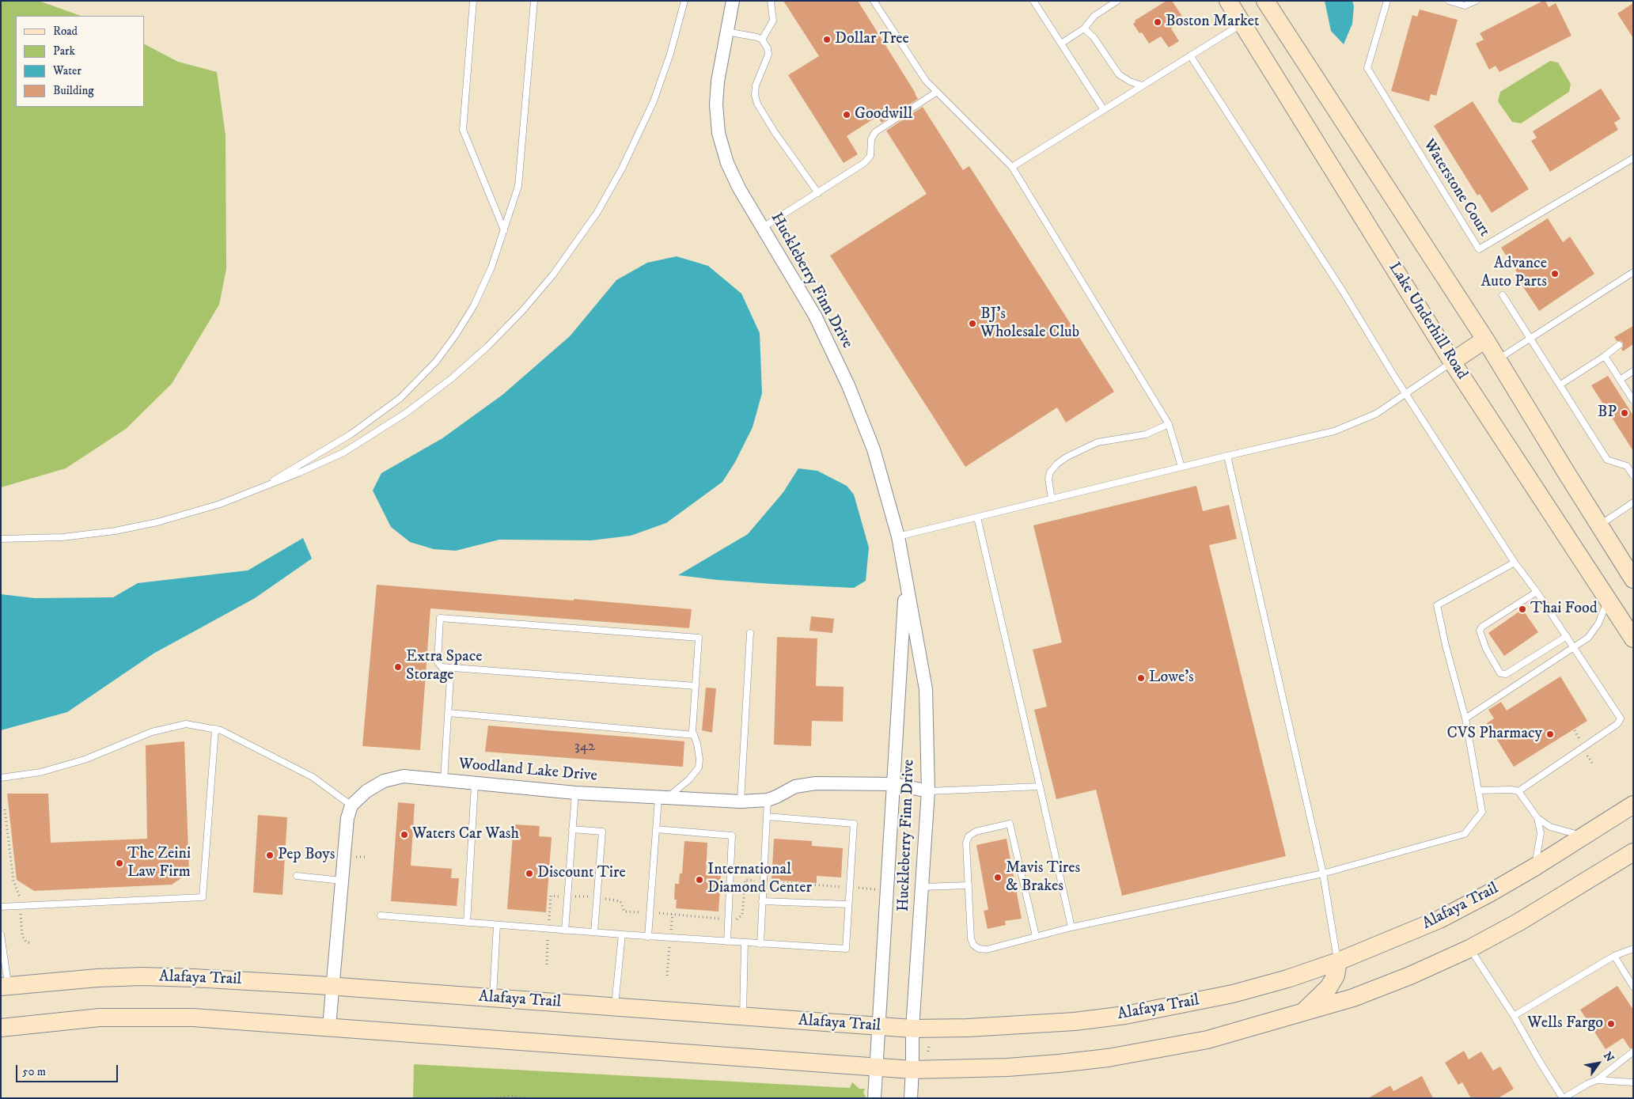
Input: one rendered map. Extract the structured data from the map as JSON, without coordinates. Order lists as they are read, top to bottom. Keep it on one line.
{"streets":{"main road":["Lake Underhill Road","Alafaya Trail"],"street":["Huckleberry Finn Drive","Woodland Lake Drive"],"lane":["Waterstone Court"]},"crossings":[["Huckleberry Finn Drive","Woodland Lake Drive"],["Huckleberry Finn Drive","Alafaya Trail"]],"places":["Boston Market","Dollar Tree","Goodwill","Advance Auto Parts","BJ's Wholesale Club","BP","Thai Food","Extra Space Storage","Lowe's","CVS Pharmacy","Waters Car Wash","Pep Boys","The Zeini Law Firm","Discount Tire","Mavis Tires & Brakes","International Diamond Center","Wells Fargo"],"house_numbers":["342"],"legend":["Road","Park","Water","Building"],"scale_bar":"50 m","north":"top right"}
